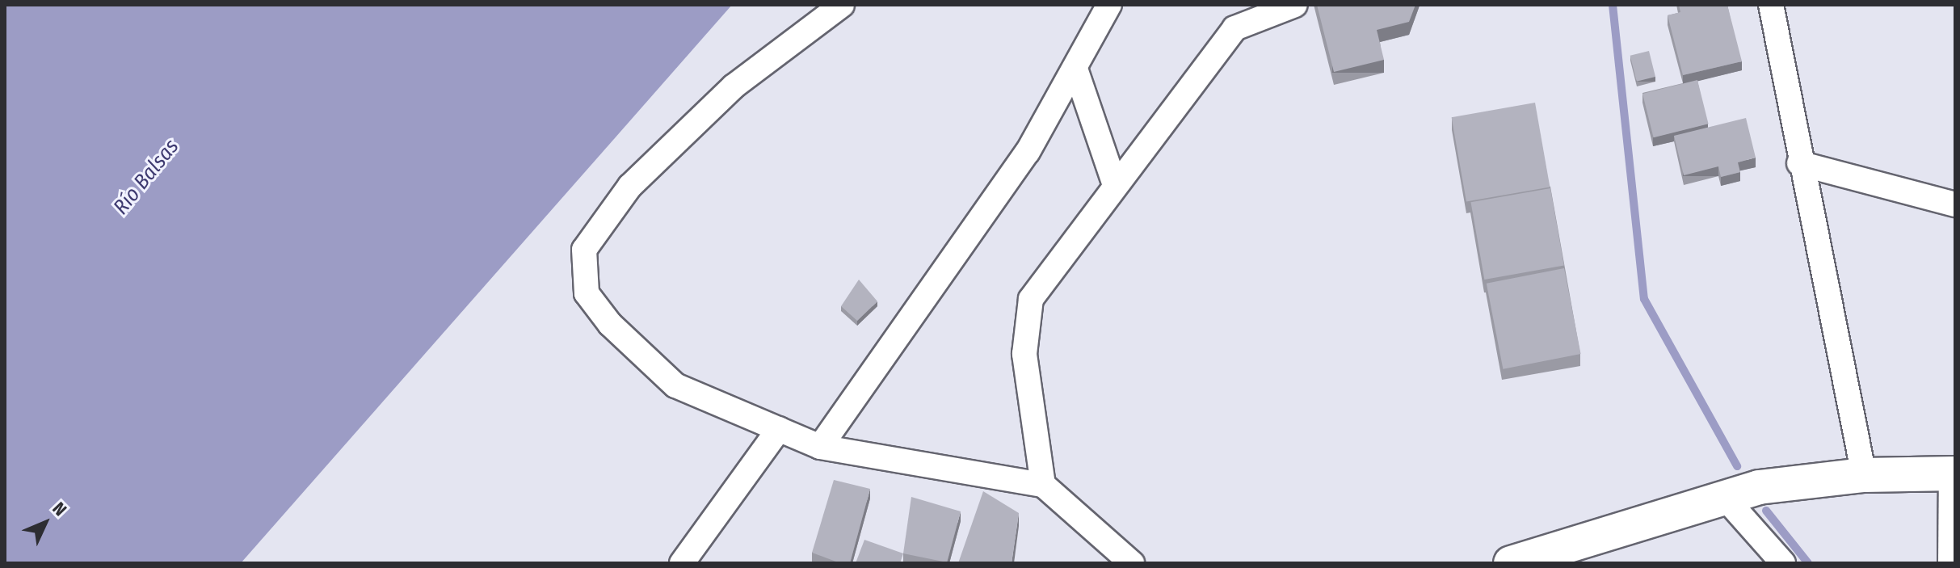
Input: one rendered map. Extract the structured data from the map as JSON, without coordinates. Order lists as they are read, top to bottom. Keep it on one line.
{"water":["Río Balsas"],"north":"top right"}
